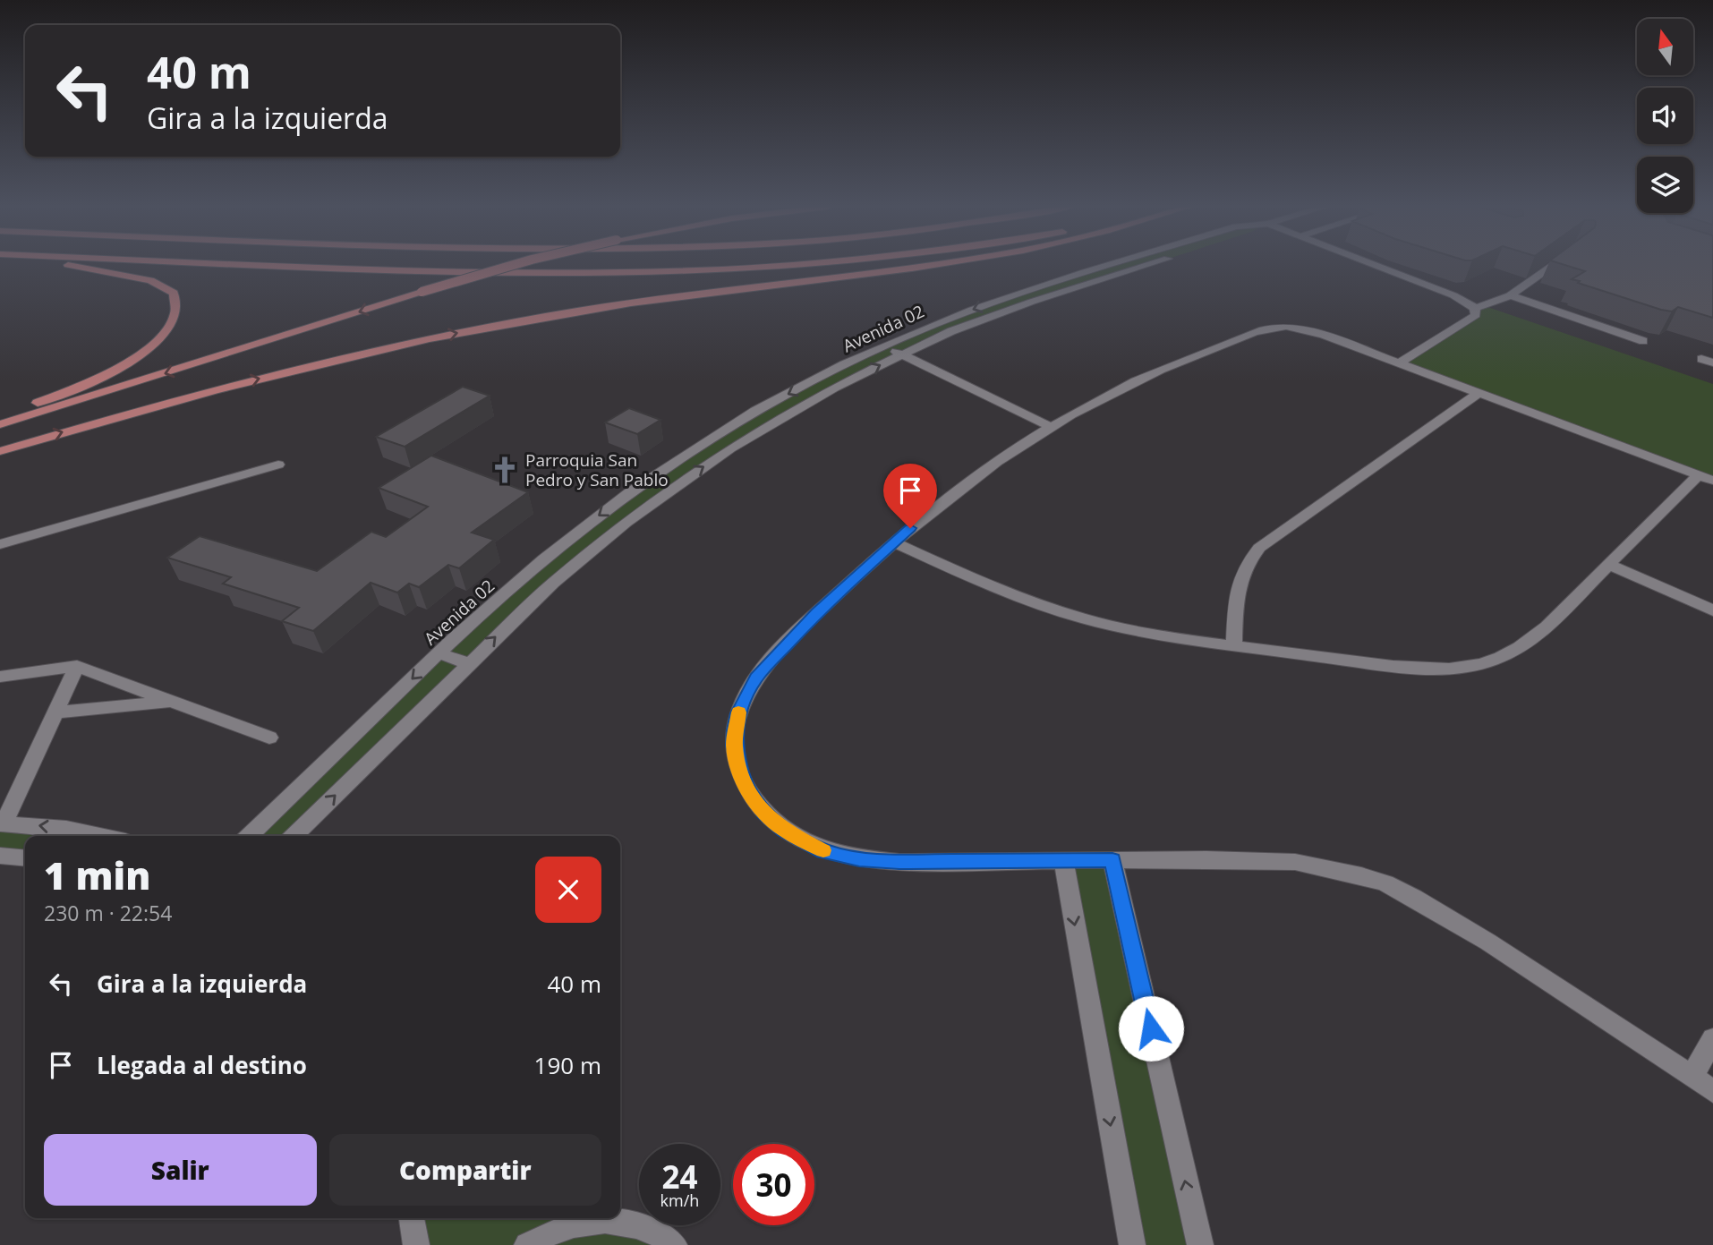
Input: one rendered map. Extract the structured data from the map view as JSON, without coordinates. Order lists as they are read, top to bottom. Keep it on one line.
{"streets":{"street":["Avenida 02"]},"places":{"church":["Parroquia San Pedro y San Pablo"]},"north":"top","page":{"turn":["40 m","Gira a la izquierda"],"heading":["1 min","230 m · 22:54"],"list":[{"name":"Gira a la izquierda","value":"40 m"},{"name":"Llegada al destino","value":"190 m"}],"buttons":["Salir","Compartir"],"speed":"24 km/h","limit":"30"}}
